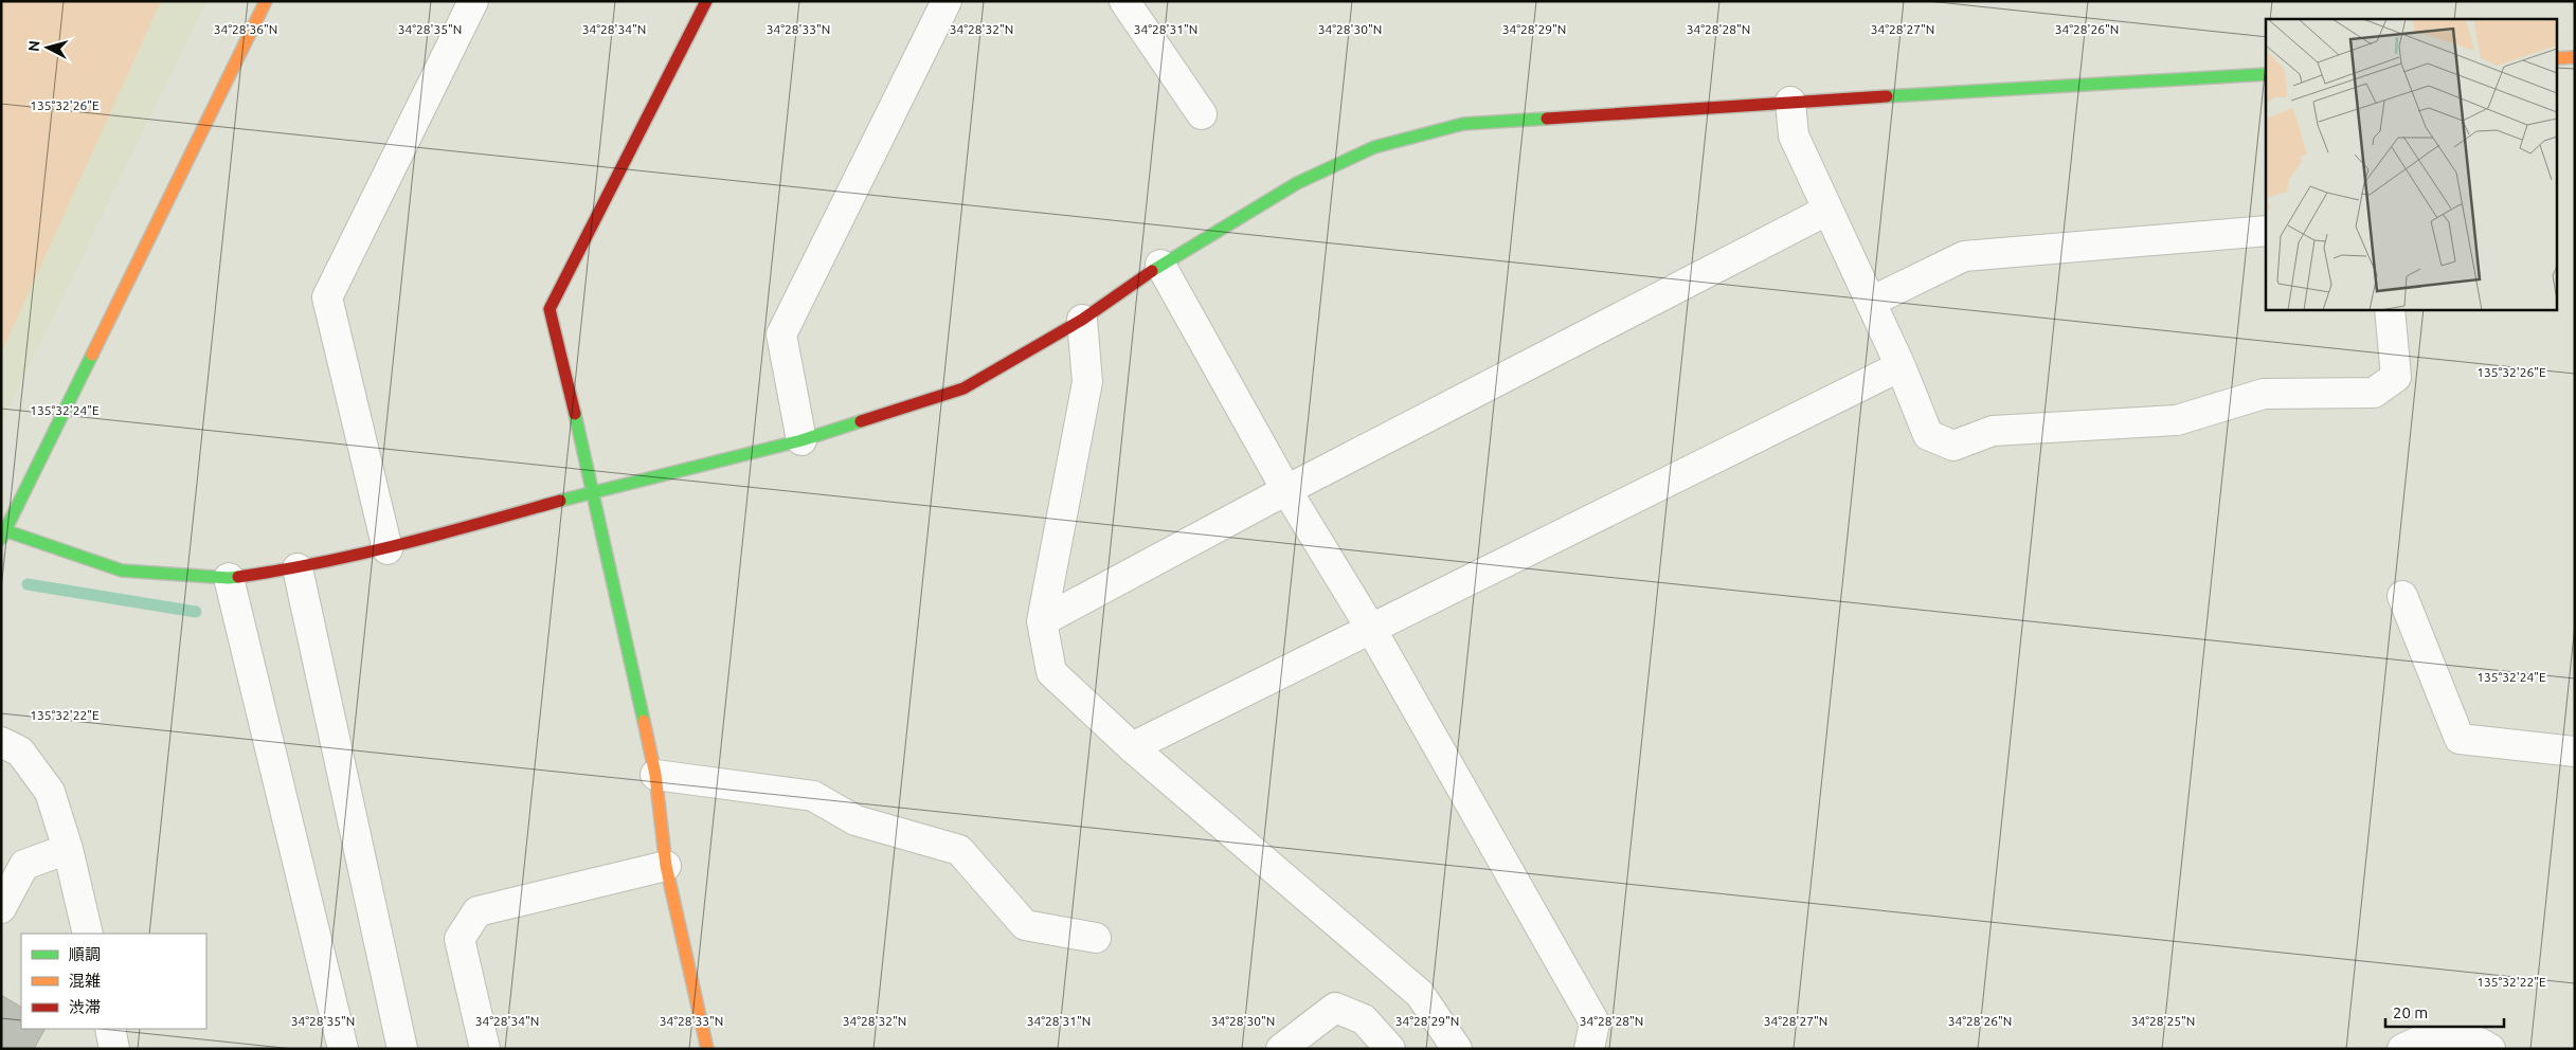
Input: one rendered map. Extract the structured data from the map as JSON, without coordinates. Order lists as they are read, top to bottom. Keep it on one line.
{"legend":["順調","混雑","渋滞"],"scale_bar":"20 m","north":"left","coordinates":["34°28'36\"N","34°28'35\"N","34°28'34\"N","34°28'33\"N","34°28'32\"N","34°28'31\"N","34°28'30\"N","34°28'29\"N","34°28'28\"N","34°28'27\"N","34°28'26\"N","135°32'26\"E","135°32'24\"E","135°32'22\"E","34°28'25\"N"]}
